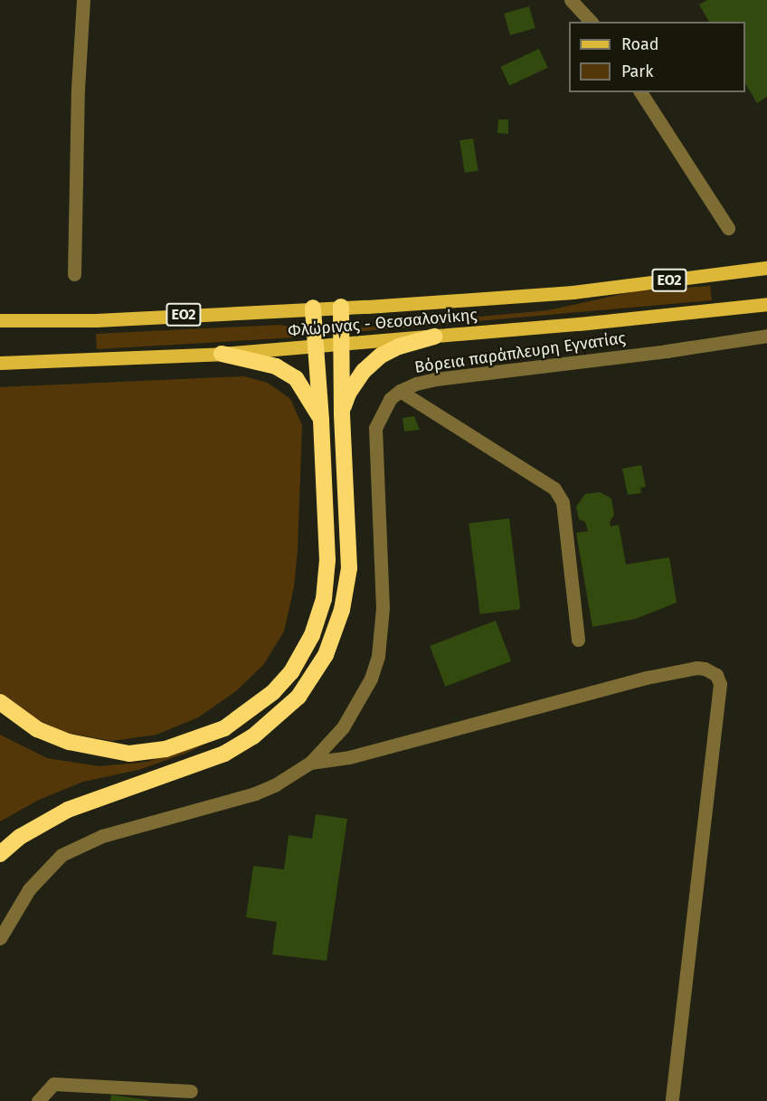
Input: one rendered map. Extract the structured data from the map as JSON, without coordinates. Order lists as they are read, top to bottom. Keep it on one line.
{"streets":{"main road":["ΕΟ2","Φλώρινας - Θεσσαλονίκης"],"street":["Βόρεια παράπλευρη Εγνατίας"]},"legend":["Road","Park"]}
